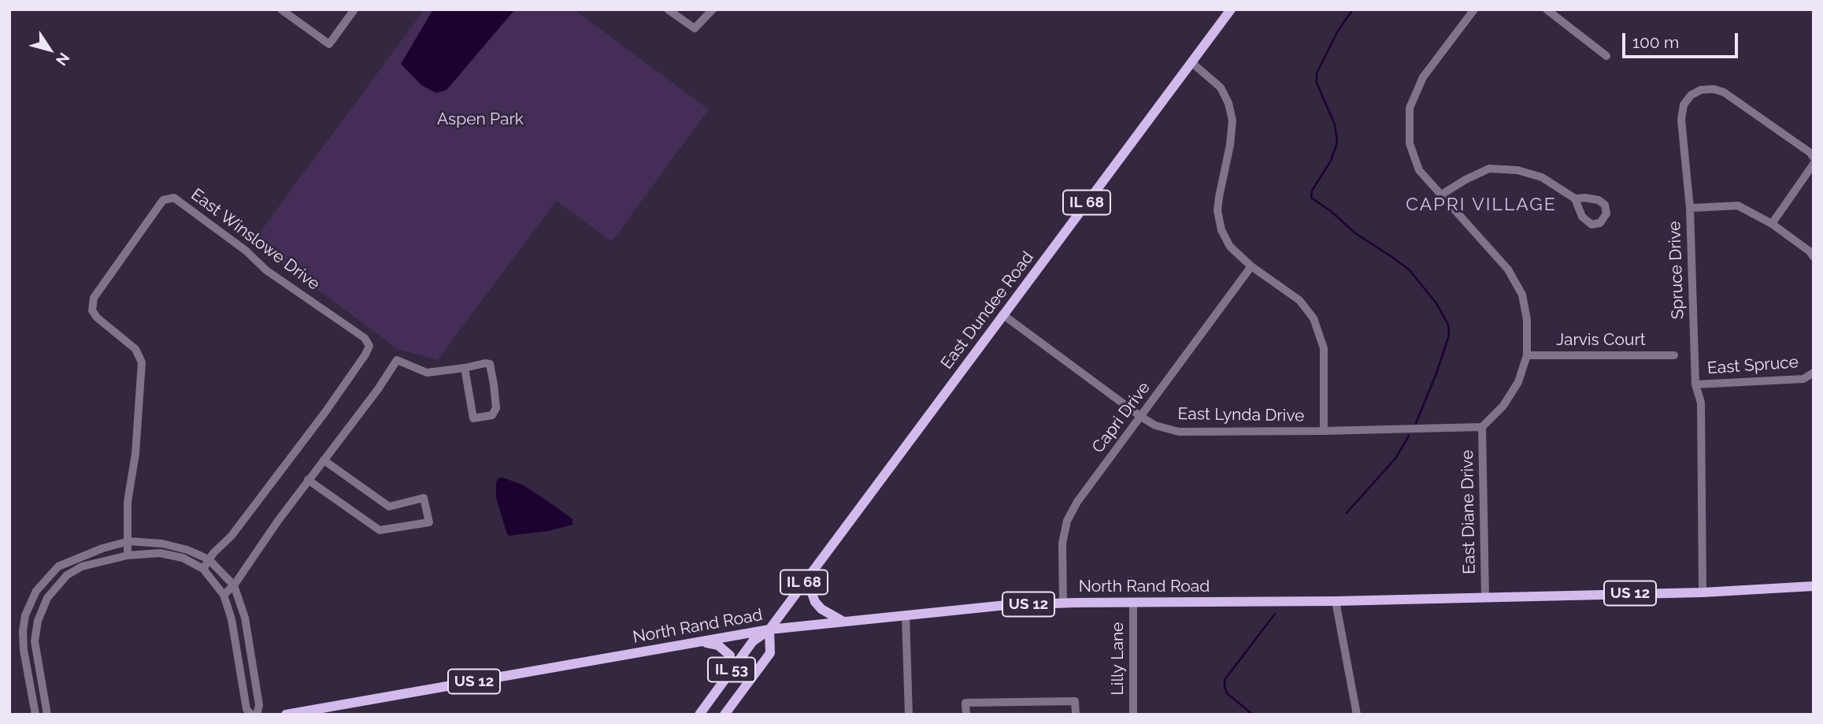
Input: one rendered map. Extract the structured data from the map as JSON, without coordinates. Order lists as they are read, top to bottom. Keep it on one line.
{"streets":{"main road":["IL 68","East Dundee Road","North Rand Road","US 12","IL 53"],"street":["East Winslowe Drive","Spruce Drive","Jarvis Court","East Spruce","East Lynda Drive","Capri Drive","East Diane Drive","Lilly Lane"]},"crossings":[["Spruce Drive","East Spruce"],["Spruce Drive","North Rand Road"],["East Dundee Road","East Lynda Drive"],["East Dundee Road","North Rand Road"],["East Dundee Road","IL 53"],["East Lynda Drive","Capri Drive"],["East Lynda Drive","East Diane Drive"],["Capri Drive","North Rand Road"],["East Diane Drive","North Rand Road"],["North Rand Road","Lilly Lane"],["North Rand Road","IL 53"]],"districts":["CAPRI VILLAGE"],"parks":["Aspen Park"],"scale_bar":"100 m","north":"bottom right"}
